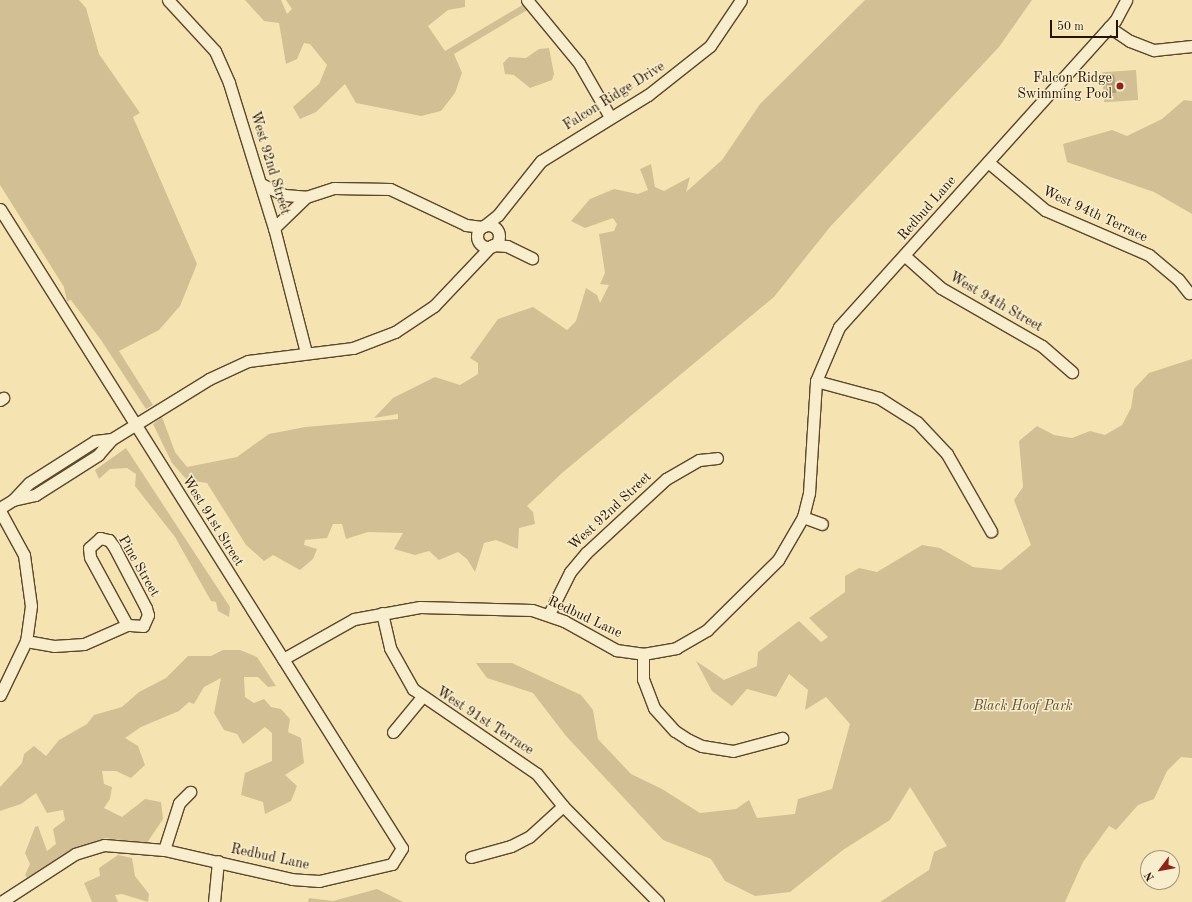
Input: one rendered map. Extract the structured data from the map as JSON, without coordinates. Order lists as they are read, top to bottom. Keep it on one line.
{"streets":{"street":["Falcon Ridge Drive","West 92nd Street","Redbud Lane","West 94th Terrace","West 94th Street","West 91st Street","Pine Street","West 91st Terrace"]},"crossings":[["West 92nd Street","Redbud Lane"],["Redbud Lane","West 94th Terrace"],["Redbud Lane","West 94th Street"],["Redbud Lane","West 91st Street"],["Redbud Lane","West 91st Terrace"]],"parks":["Black Hoof Park"],"places":["Falcon Ridge Swimming Pool"],"scale_bar":"50 m","north":"bottom left"}
